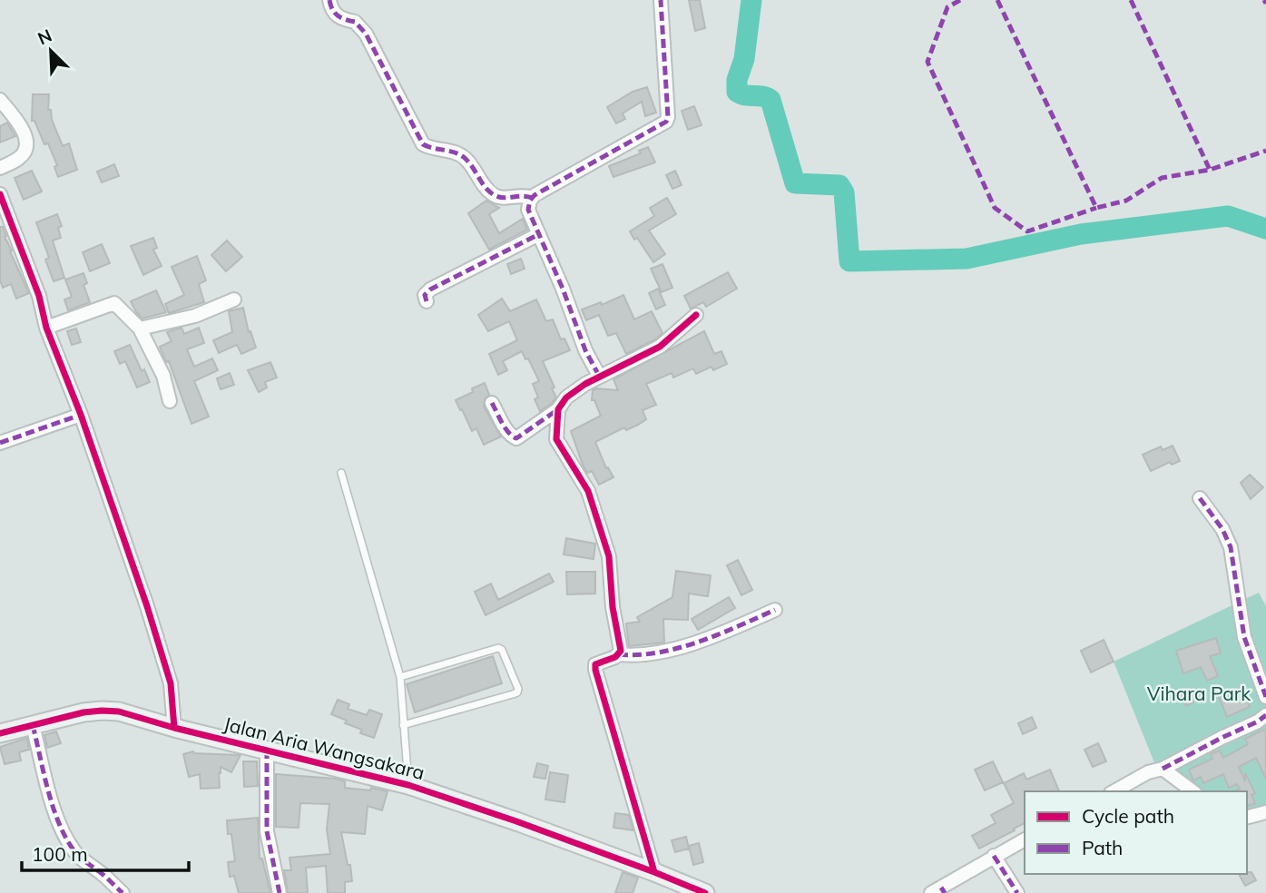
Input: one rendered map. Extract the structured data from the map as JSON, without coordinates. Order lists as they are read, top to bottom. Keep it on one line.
{"streets":{"street":["Jalan Aria Wangsakara"]},"parks":["Vihara Park"],"legend":["Cycle path","Path"],"scale_bar":"100 m","north":"top left"}
